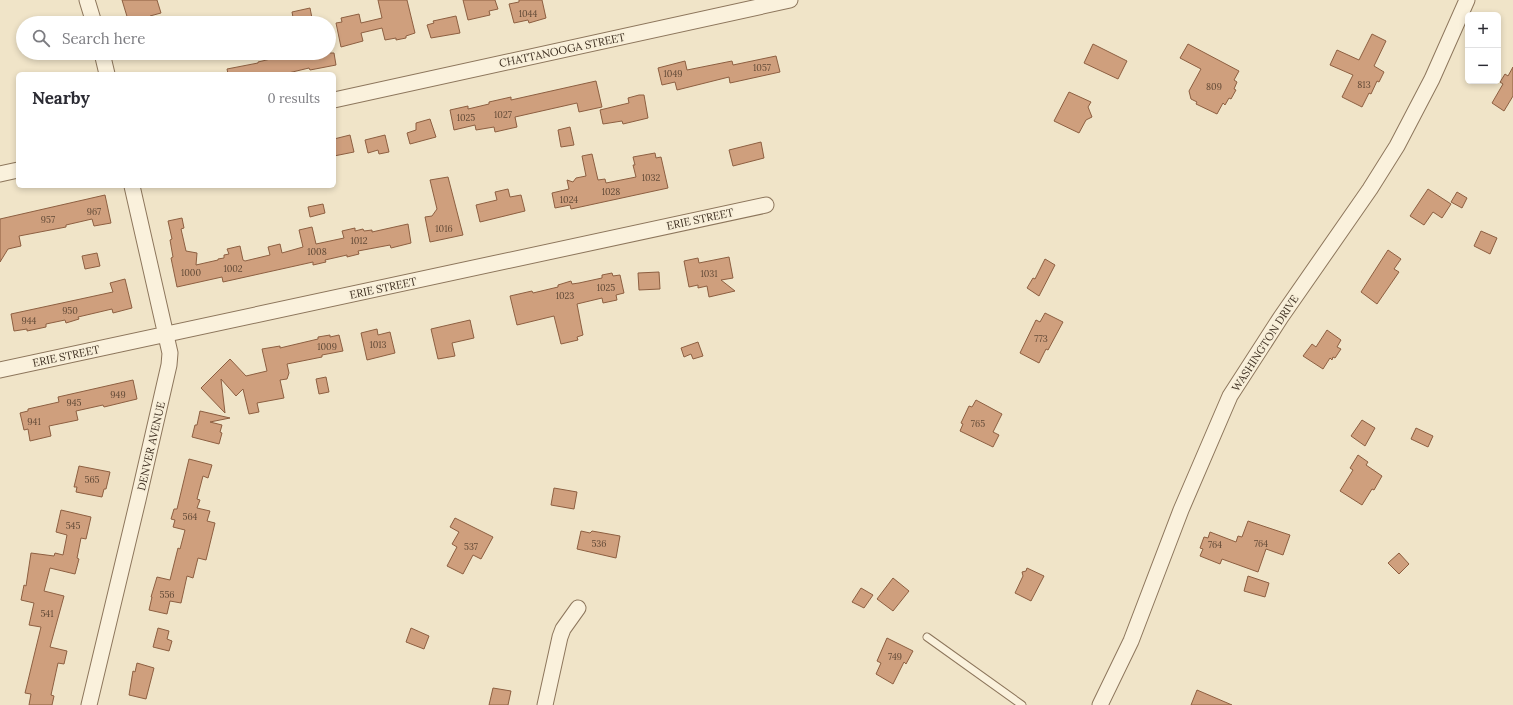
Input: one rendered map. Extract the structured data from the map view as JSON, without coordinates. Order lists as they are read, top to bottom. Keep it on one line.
{"streets":{"street":["CHATTANOOGA STREET","ERIE STREET","WASHINGTON DRIVE","DENVER AVENUE"]},"crossings":[["ERIE STREET","DENVER AVENUE"]],"house_numbers":["1044","1057","1049","813","809","1027","1025","1032","1028","1024","967","957","1016","1012","1008","1002","1000","1031","1025","1023","950","944","773","1013","1009","949","945","941","765","565","564","545","536","764","764","537","556","541","749"],"page":{"map_buttons":["+","−"],"search":"Search here","heading":["Nearby","0 results"]}}
